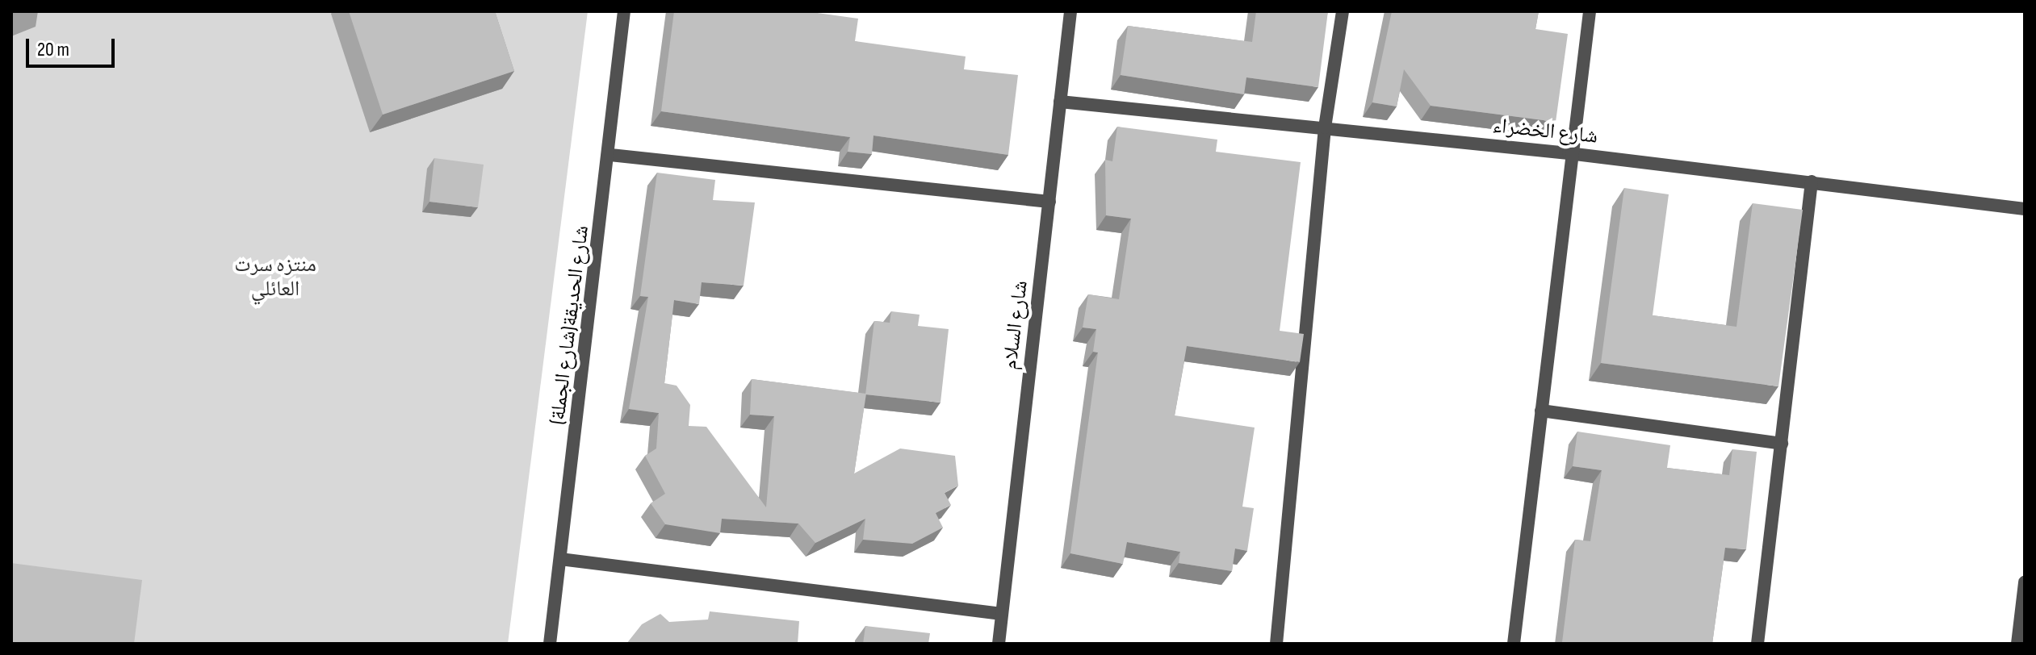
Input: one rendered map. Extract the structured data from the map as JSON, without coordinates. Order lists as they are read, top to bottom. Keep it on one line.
{"streets":{"street":["شارع الخضراء","شارع الحديقة(شارع الجملة)","شارع السلام"]},"crossings":[["شارع الخضراء","شارع السلام"]],"parks":["منتزه سرت العائلي"],"scale_bar":"20 m"}
